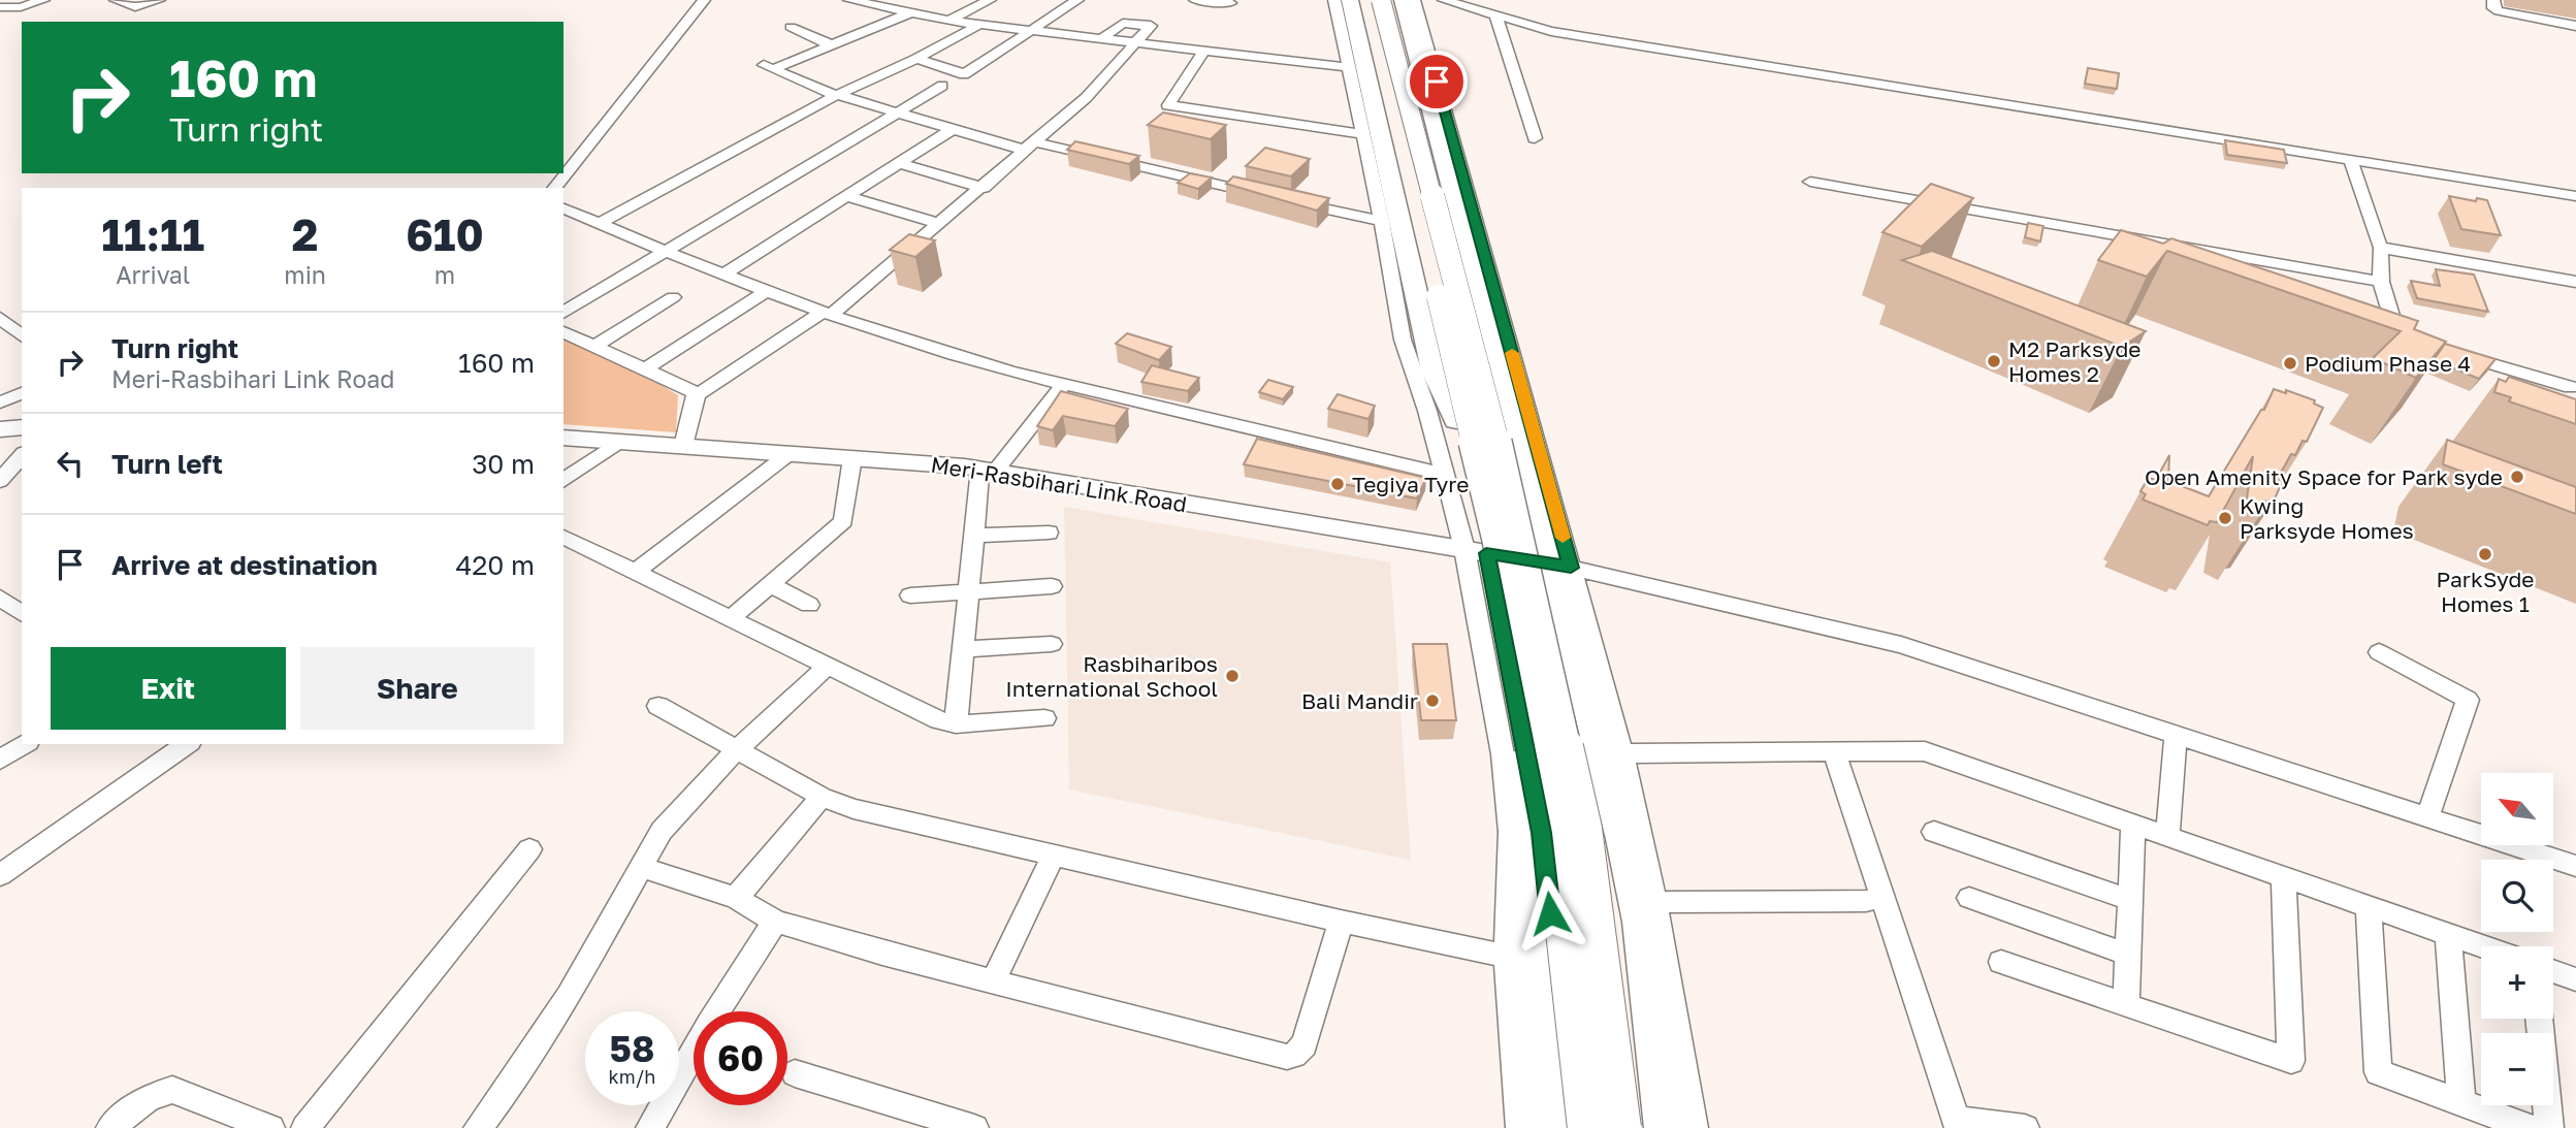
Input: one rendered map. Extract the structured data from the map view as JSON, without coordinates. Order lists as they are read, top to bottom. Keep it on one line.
{"streets":{"main road":["Meri-Rasbihari Link Road"]},"places":["M2 Parksyde Homes 2","Podium Phase 4","Open Amenity Space for Park syde","Tegiya Tyre","Kwing Parksyde Homes","ParkSyde Homes 1","Rasbiharibos International School","Bali Mandir"],"north":"top left","page":{"turn":["160 m","Turn right"],"eta":["11:11","Arrival","2","min","610","m"],"list":[{"name":"Turn right","note":"Meri-Rasbihari Link Road","value":"160 m"},{"name":"Turn left","value":"30 m"},{"name":"Arrive at destination","value":"420 m"}],"buttons":["Exit","Share"],"map_buttons":["+","−"],"speed":"58 km/h","limit":"60"}}
